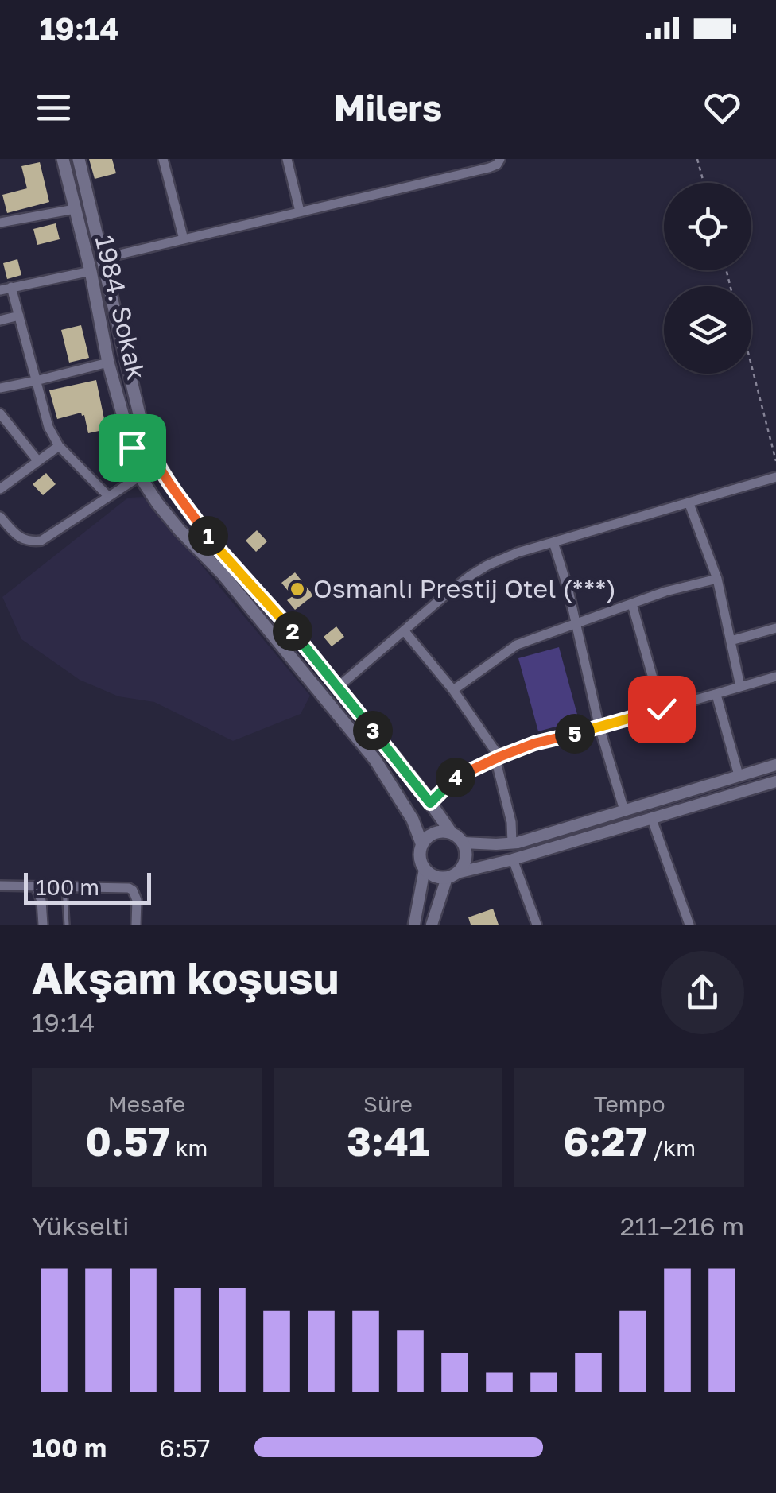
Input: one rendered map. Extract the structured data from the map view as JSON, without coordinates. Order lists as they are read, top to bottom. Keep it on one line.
{"streets":{"main road":["1984. Sokak"]},"places":["Osmanlı Prestij Otel (***)"],"scale_bar":"100 m","page":{"status":"19:14","header":"Milers","pins":["1","2","3","5","4"],"scale":"100 m","heading":["Akşam koşusu","19:14"],"stats":[["Mesafe","0.57 km"],["Süre","3:41"],["Tempo","6:27 /km"]],"chart":["Yükselti","211–216 m"],"list":[{"name":"100 m","note":"6:57"}]}}
